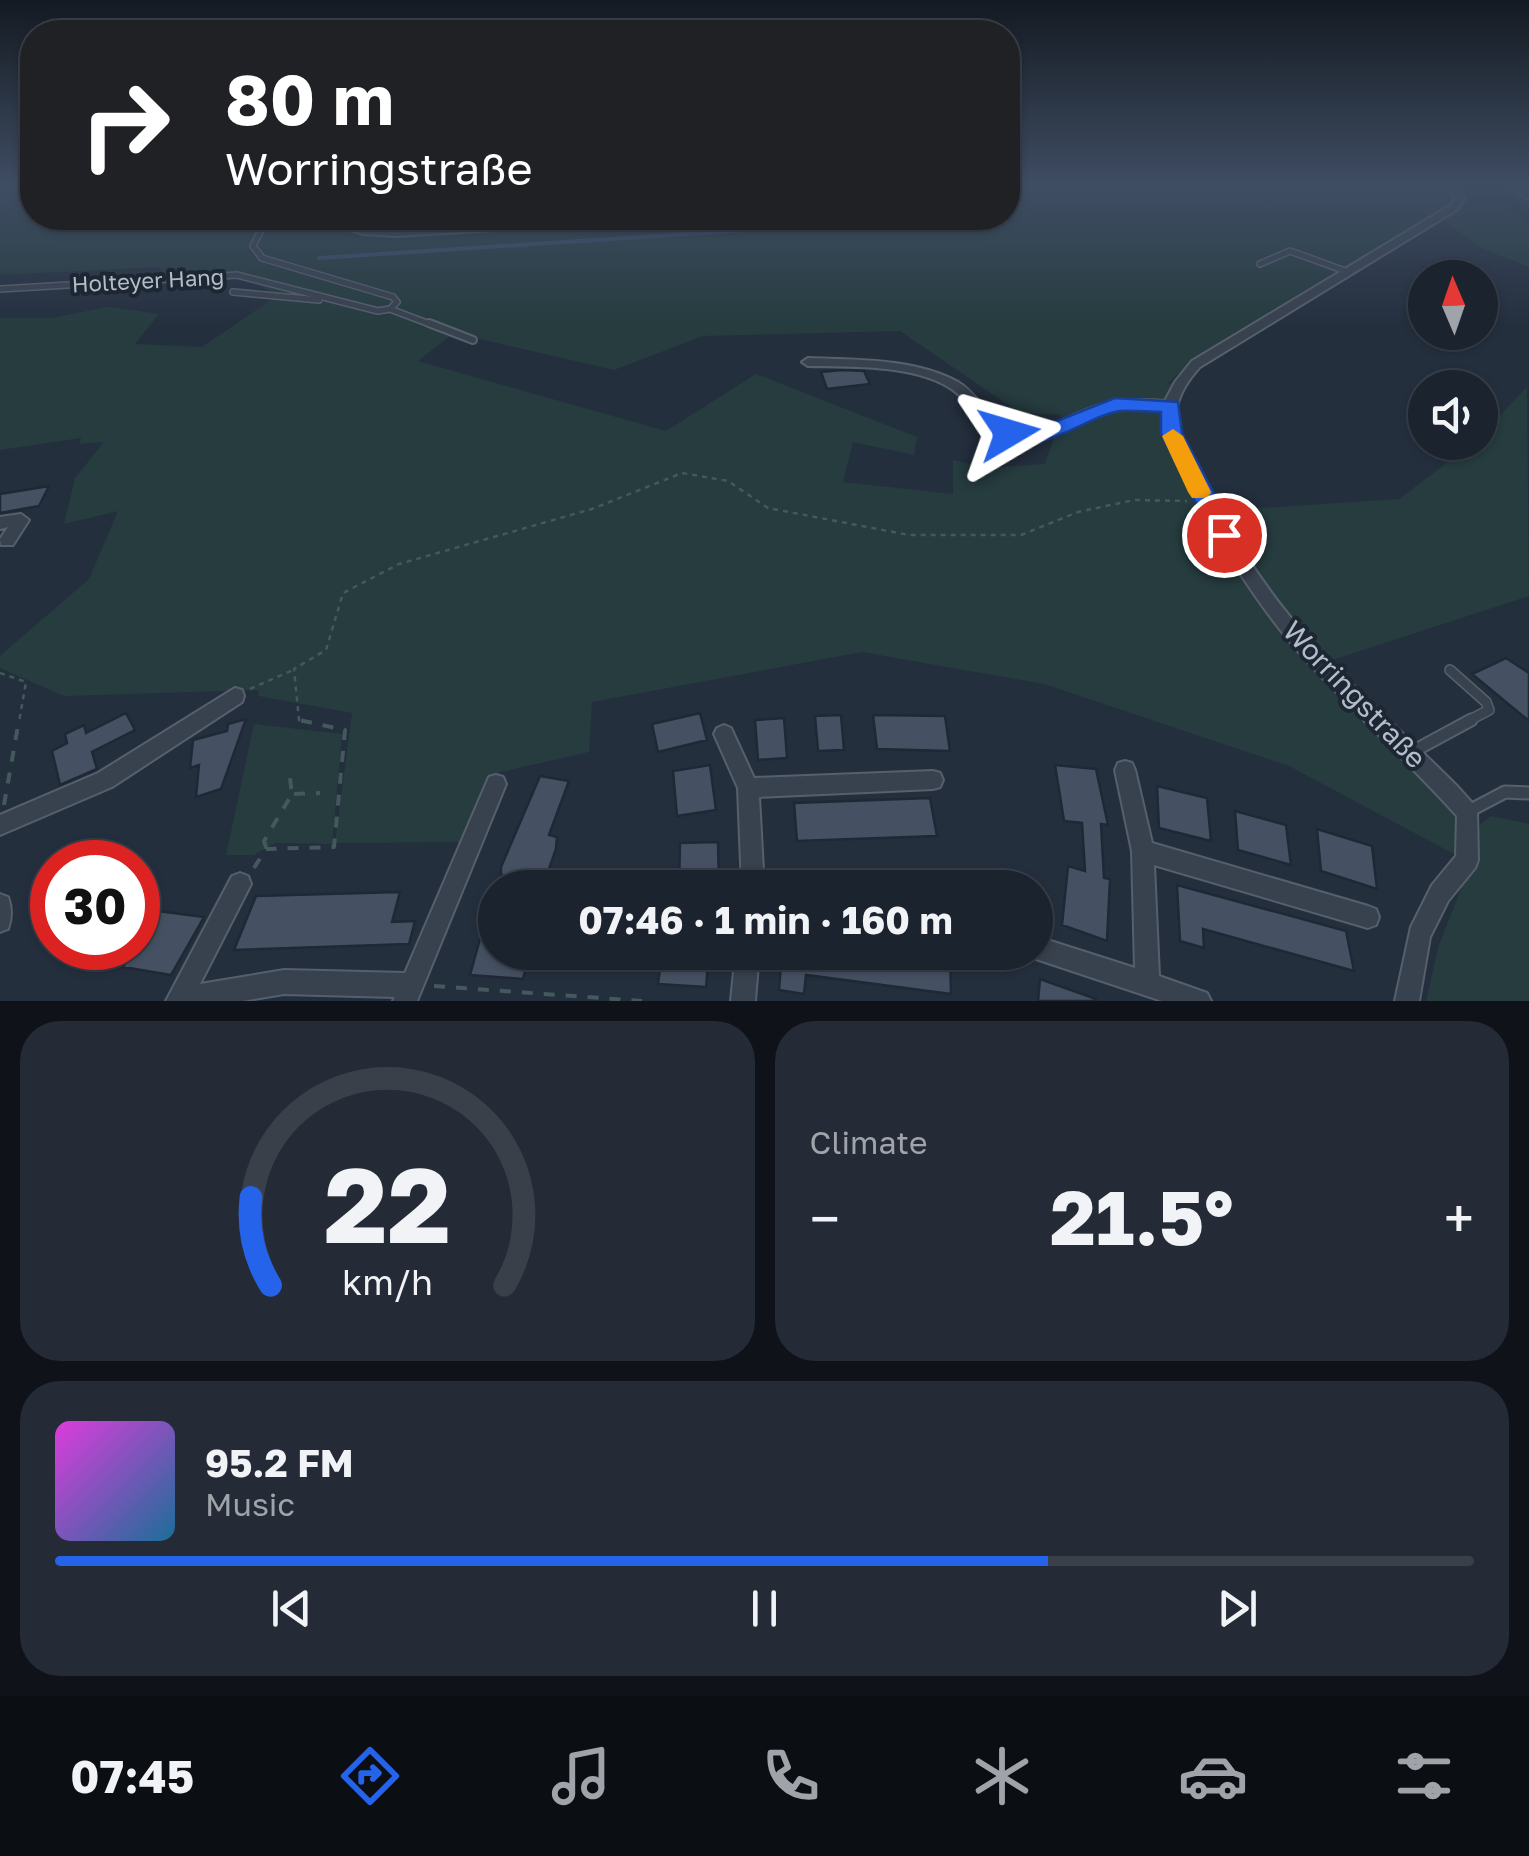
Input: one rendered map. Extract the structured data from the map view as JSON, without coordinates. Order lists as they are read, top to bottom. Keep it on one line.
{"streets":{"street":["Worringstraße"],"lane":["Holteyer Hang"]},"north":"top","page":{"turn":["80 m","Worringstraße"],"limit":"30","trip":"07:46 · 1 min · 160 m","tile":"Climate","heat":["−","21.5°","+"],"song":["95.2 FM","Music"],"tabs":"07:45","gauge":["22","km/h"]}}
